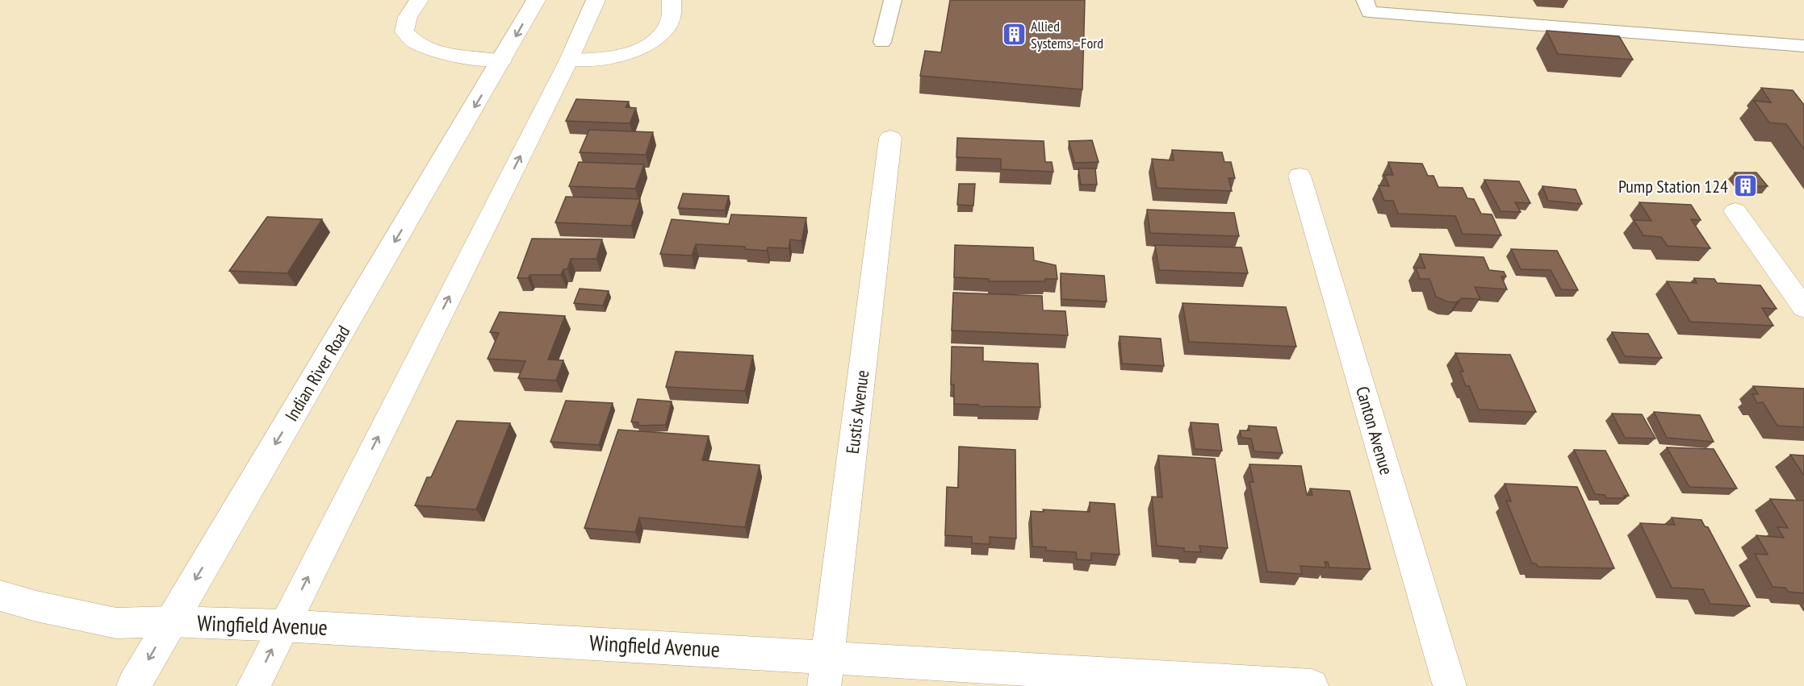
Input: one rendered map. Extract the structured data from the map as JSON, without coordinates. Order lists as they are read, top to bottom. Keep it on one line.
{"streets":{"street":["Indian River Road","Eustis Avenue","Canton Avenue","Wingfield Avenue"]},"crossings":[["Indian River Road","Wingfield Avenue"],["Eustis Avenue","Wingfield Avenue"]],"places":{"building":["Allied Systems - Ford","Pump Station 124"]}}
